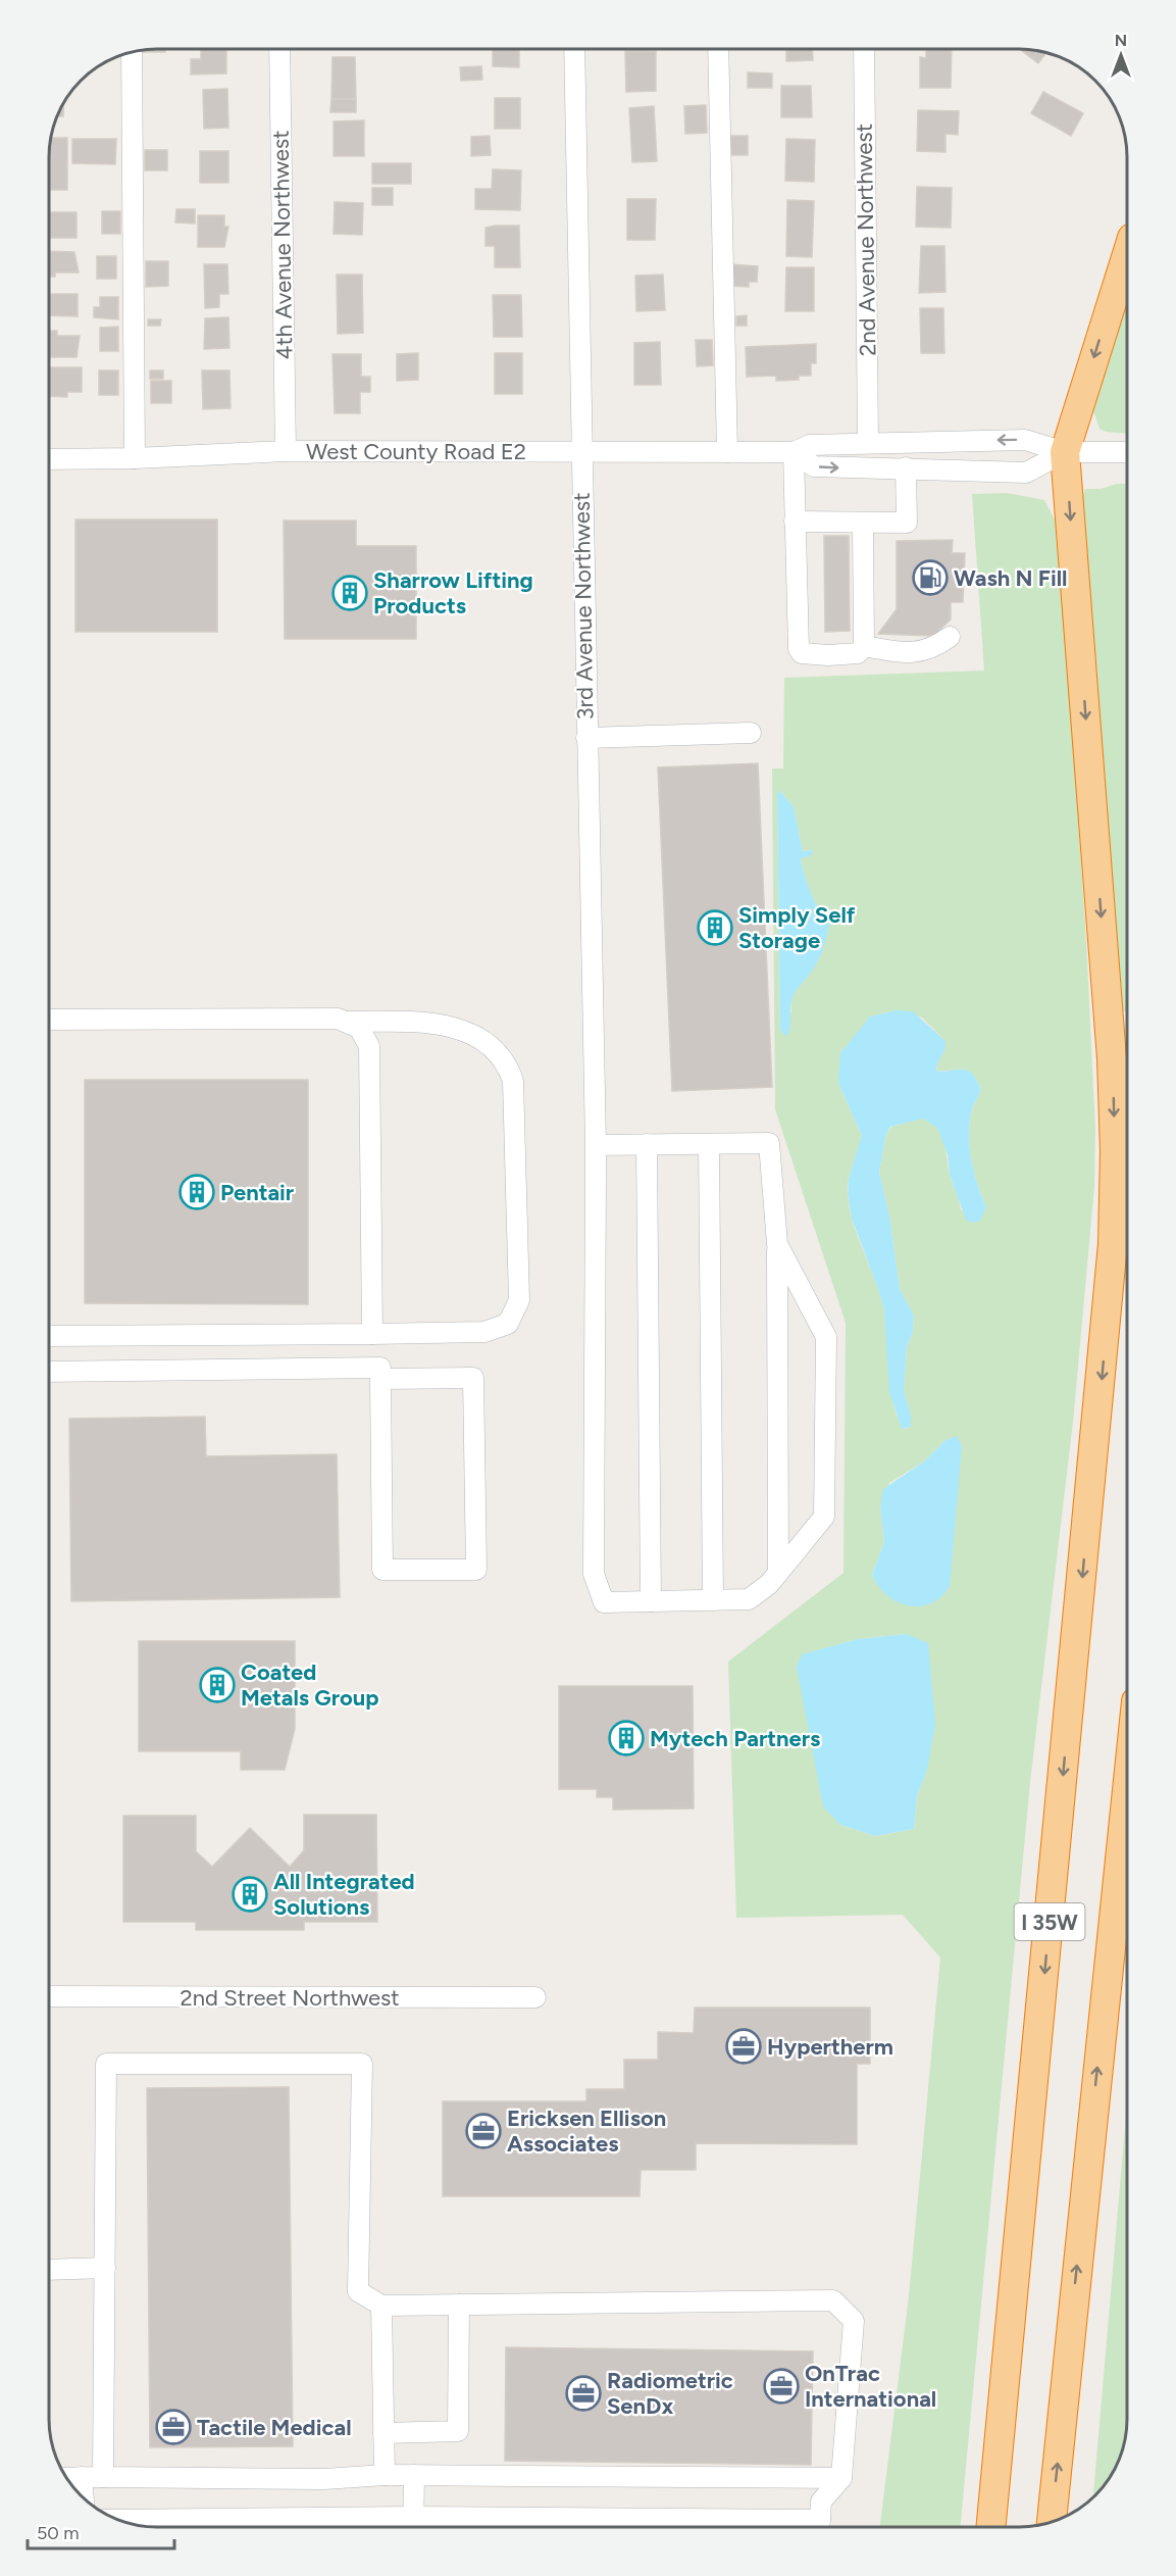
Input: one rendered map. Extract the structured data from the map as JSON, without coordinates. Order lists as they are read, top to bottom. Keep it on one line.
{"streets":{"highway":["I 35W"],"street":["2nd Avenue Northwest","4th Avenue Northwest","West County Road E2","3rd Avenue Northwest","2nd Street Northwest"]},"crossings":[["2nd Avenue Northwest","West County Road E2"],["4th Avenue Northwest","West County Road E2"],["West County Road E2","3rd Avenue Northwest"]],"places":{"fuel station":["Wash N Fill"],"building":["Sharrow Lifting Products","Simply Self Storage","Pentair","Coated Metals Group","Mytech Partners","All Integrated Solutions"],"office":["Hypertherm","Ericksen Ellison Associates","OnTrac International","Radiometric SenDx","Tactile Medical"]},"scale_bar":"50 m","north":"top"}
